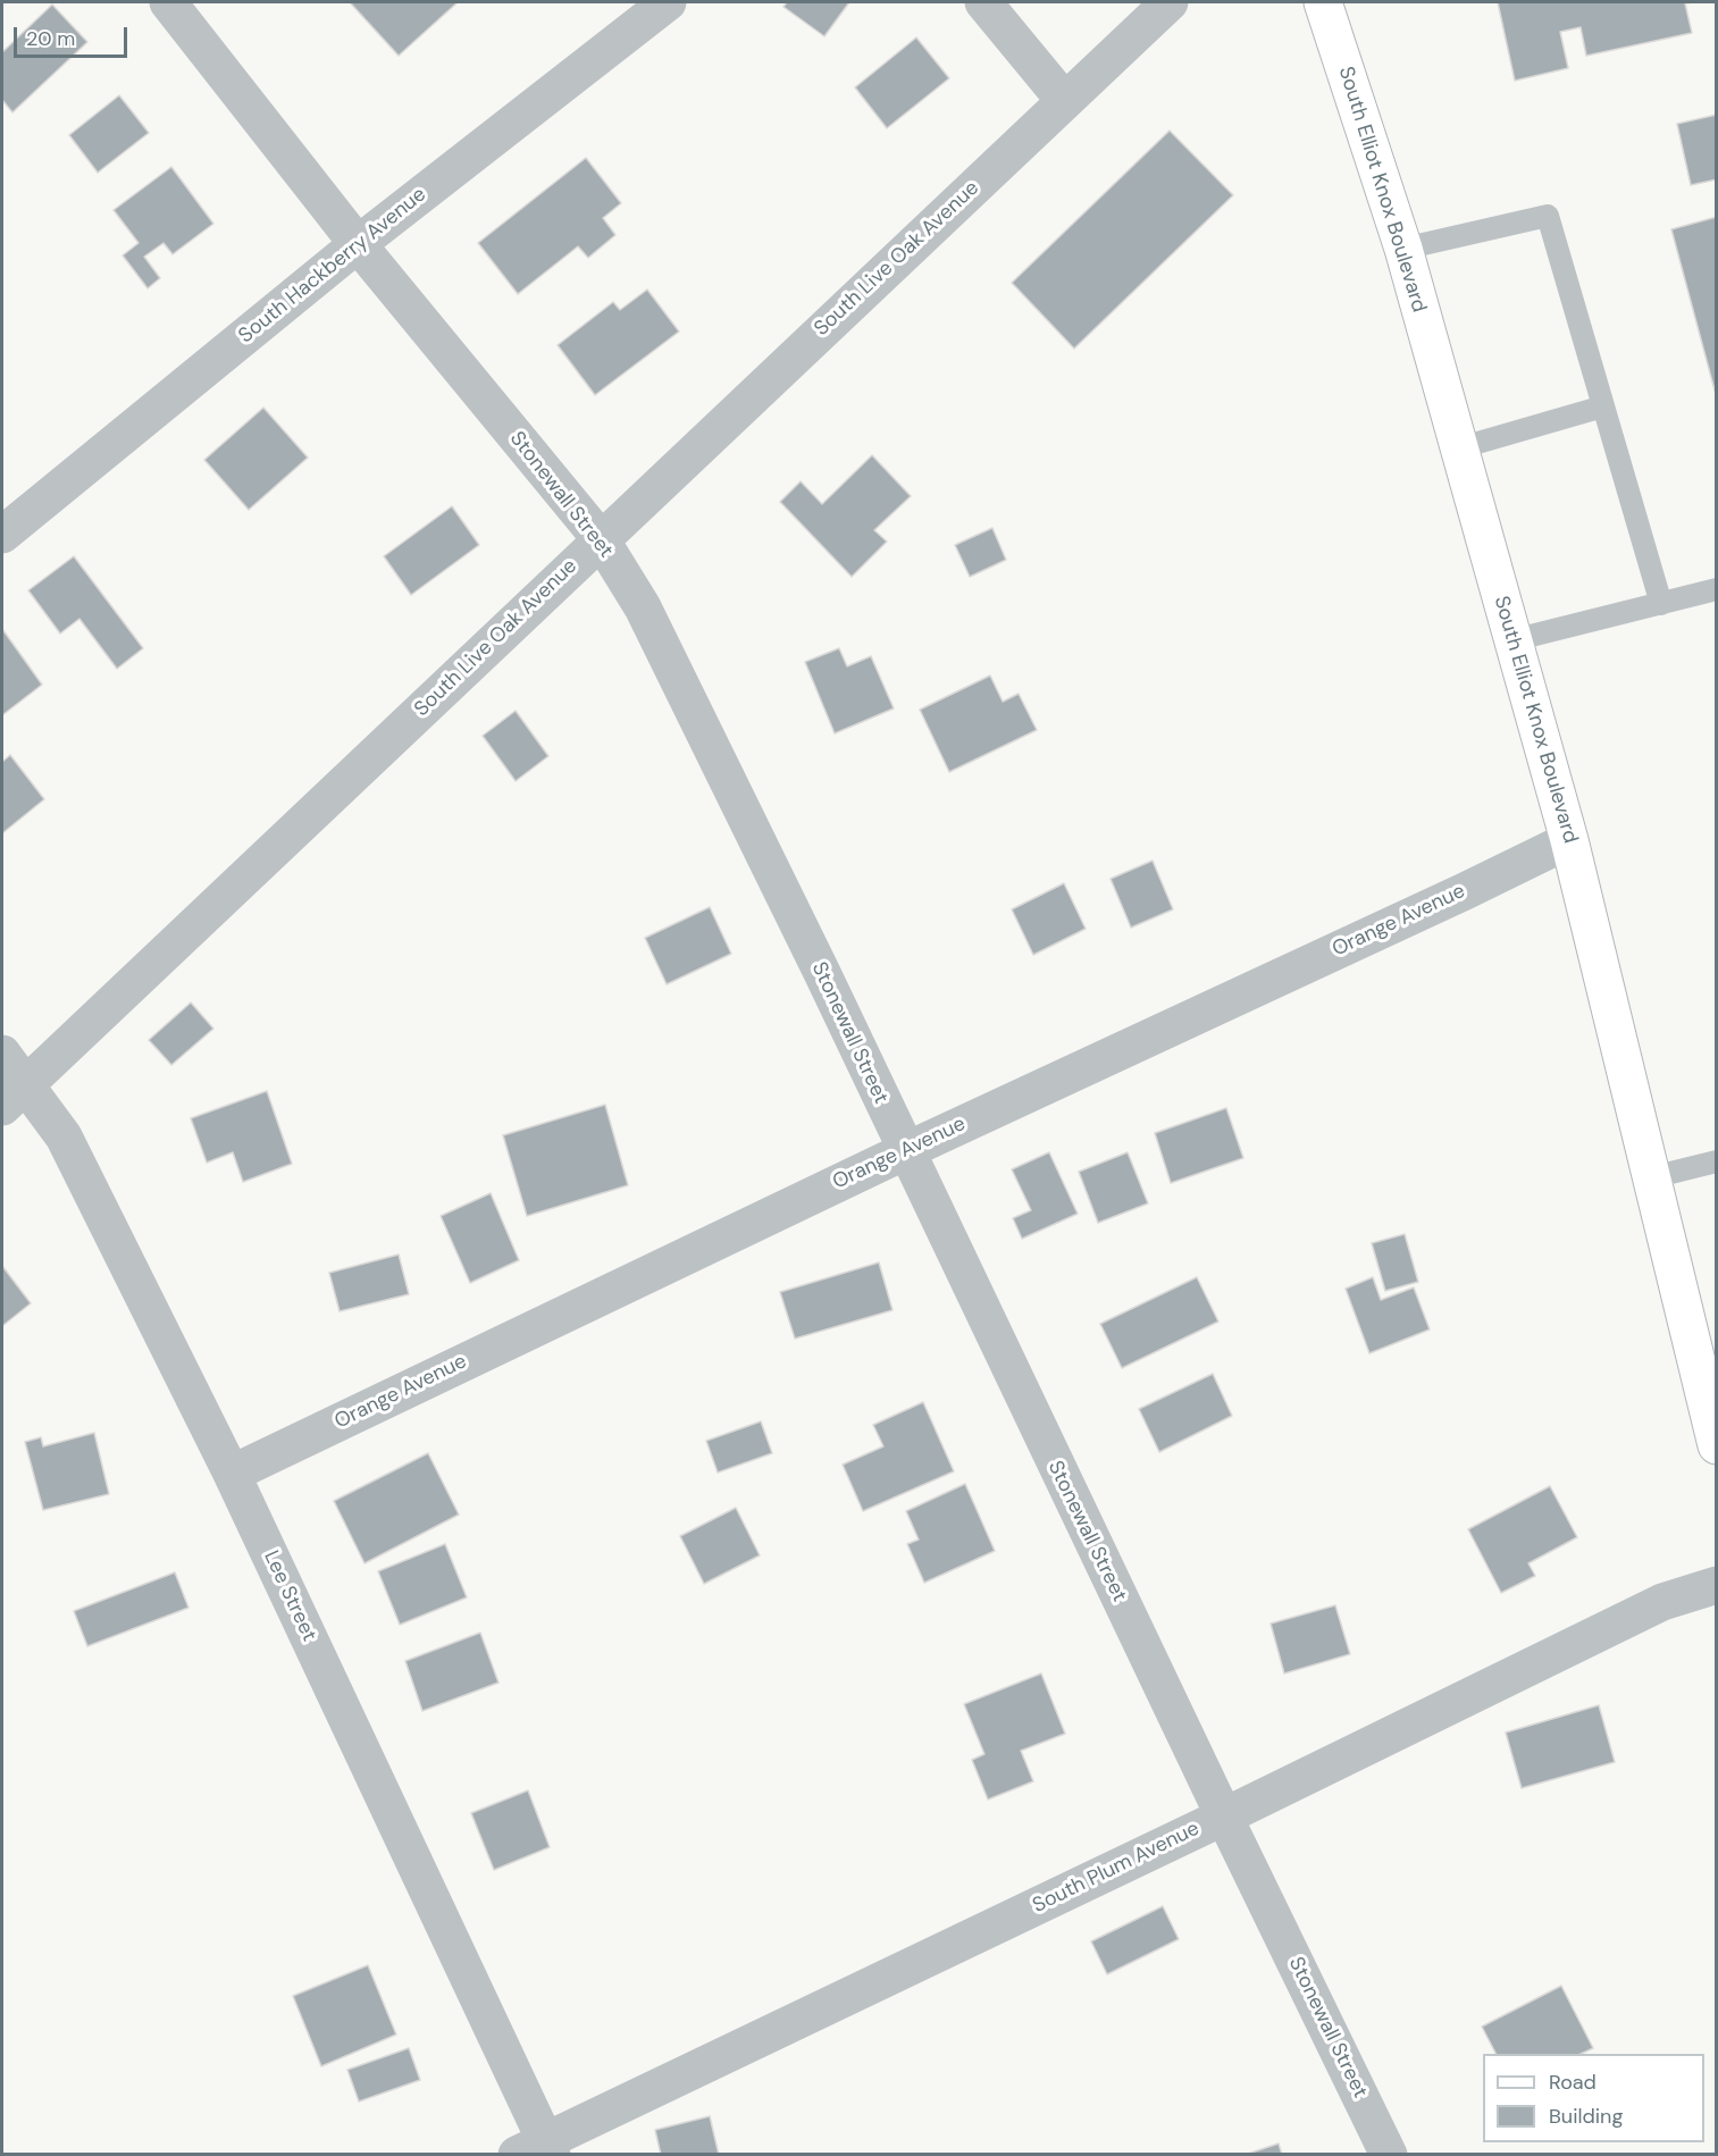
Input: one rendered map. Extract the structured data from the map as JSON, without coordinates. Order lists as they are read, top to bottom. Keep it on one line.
{"streets":{"main road":["South Elliot Knox Boulevard"],"street":["South Live Oak Avenue","South Hackberry Avenue","Stonewall Street","Orange Avenue","Lee Street","South Plum Avenue"]},"crossings":[["South Elliot Knox Boulevard","Orange Avenue"],["South Live Oak Avenue","Stonewall Street"],["South Live Oak Avenue","Lee Street"],["South Hackberry Avenue","Stonewall Street"],["Stonewall Street","Orange Avenue"],["Stonewall Street","South Plum Avenue"],["Orange Avenue","Lee Street"],["Lee Street","South Plum Avenue"]],"legend":["Road","Building"],"scale_bar":"20 m"}
